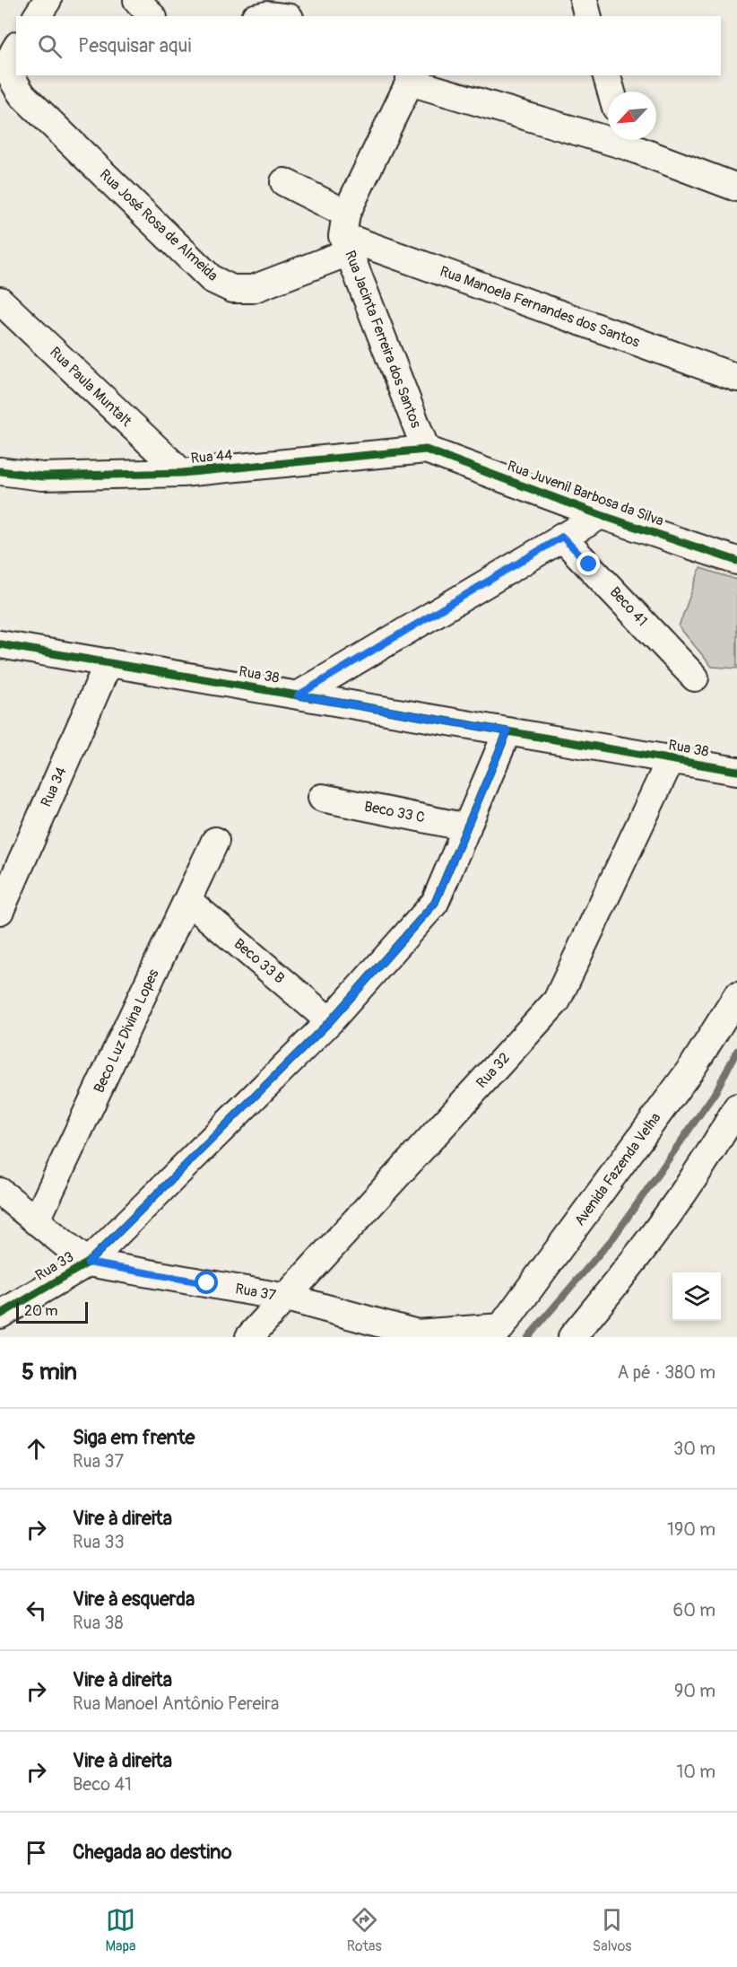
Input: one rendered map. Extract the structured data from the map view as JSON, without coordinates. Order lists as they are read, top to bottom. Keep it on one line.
{"streets":{"street":["Rua José Rosa de Almeida","Rua Manoela Fernandes dos Santos","Rua Jacinta Ferreira dos Santos","Rua Paula Muntalt","Rua 44","Rua Juvenil Barbosa da Silva","Beco 41","Rua 38","Rua 34","Beco 33 C","Beco 33 B","Beco Luz Divina Lopes","Rua 32","Avenida Fazenda Velha","Rua 33","Rua 37"]},"crossings":[["Rua José Rosa de Almeida","Rua Manoela Fernandes dos Santos"],["Rua José Rosa de Almeida","Rua Jacinta Ferreira dos Santos"],["Rua Manoela Fernandes dos Santos","Rua Jacinta Ferreira dos Santos"],["Rua Jacinta Ferreira dos Santos","Rua 44"],["Rua Jacinta Ferreira dos Santos","Rua Juvenil Barbosa da Silva"],["Rua Paula Muntalt","Rua 44"],["Rua 44","Rua Juvenil Barbosa da Silva"],["Rua 38","Rua 34"],["Rua 38","Rua 32"],["Rua 38","Rua 33"],["Beco 33 C","Rua 33"],["Beco 33 B","Beco Luz Divina Lopes"],["Beco 33 B","Rua 33"],["Beco Luz Divina Lopes","Rua 37"],["Rua 32","Rua 37"],["Avenida Fazenda Velha","Rua 37"],["Rua 33","Rua 37"]],"scale_bar":"20 m","north":"bottom left","page":{"search":"Pesquisar aqui","scale":"20 m","heading":["5 min","A pé · 380 m"],"list":[["Siga em frente","Rua 37","30 m"],["Vire à direita","Rua 33","190 m"],["Vire à esquerda","Rua 38","60 m"],["Vire à direita","Rua Manoel Antônio Pereira","90 m"],["Vire à direita","Beco 41","10 m"],"Chegada ao destino"],"nav":["Mapa","Rotas","Salvos"]}}
